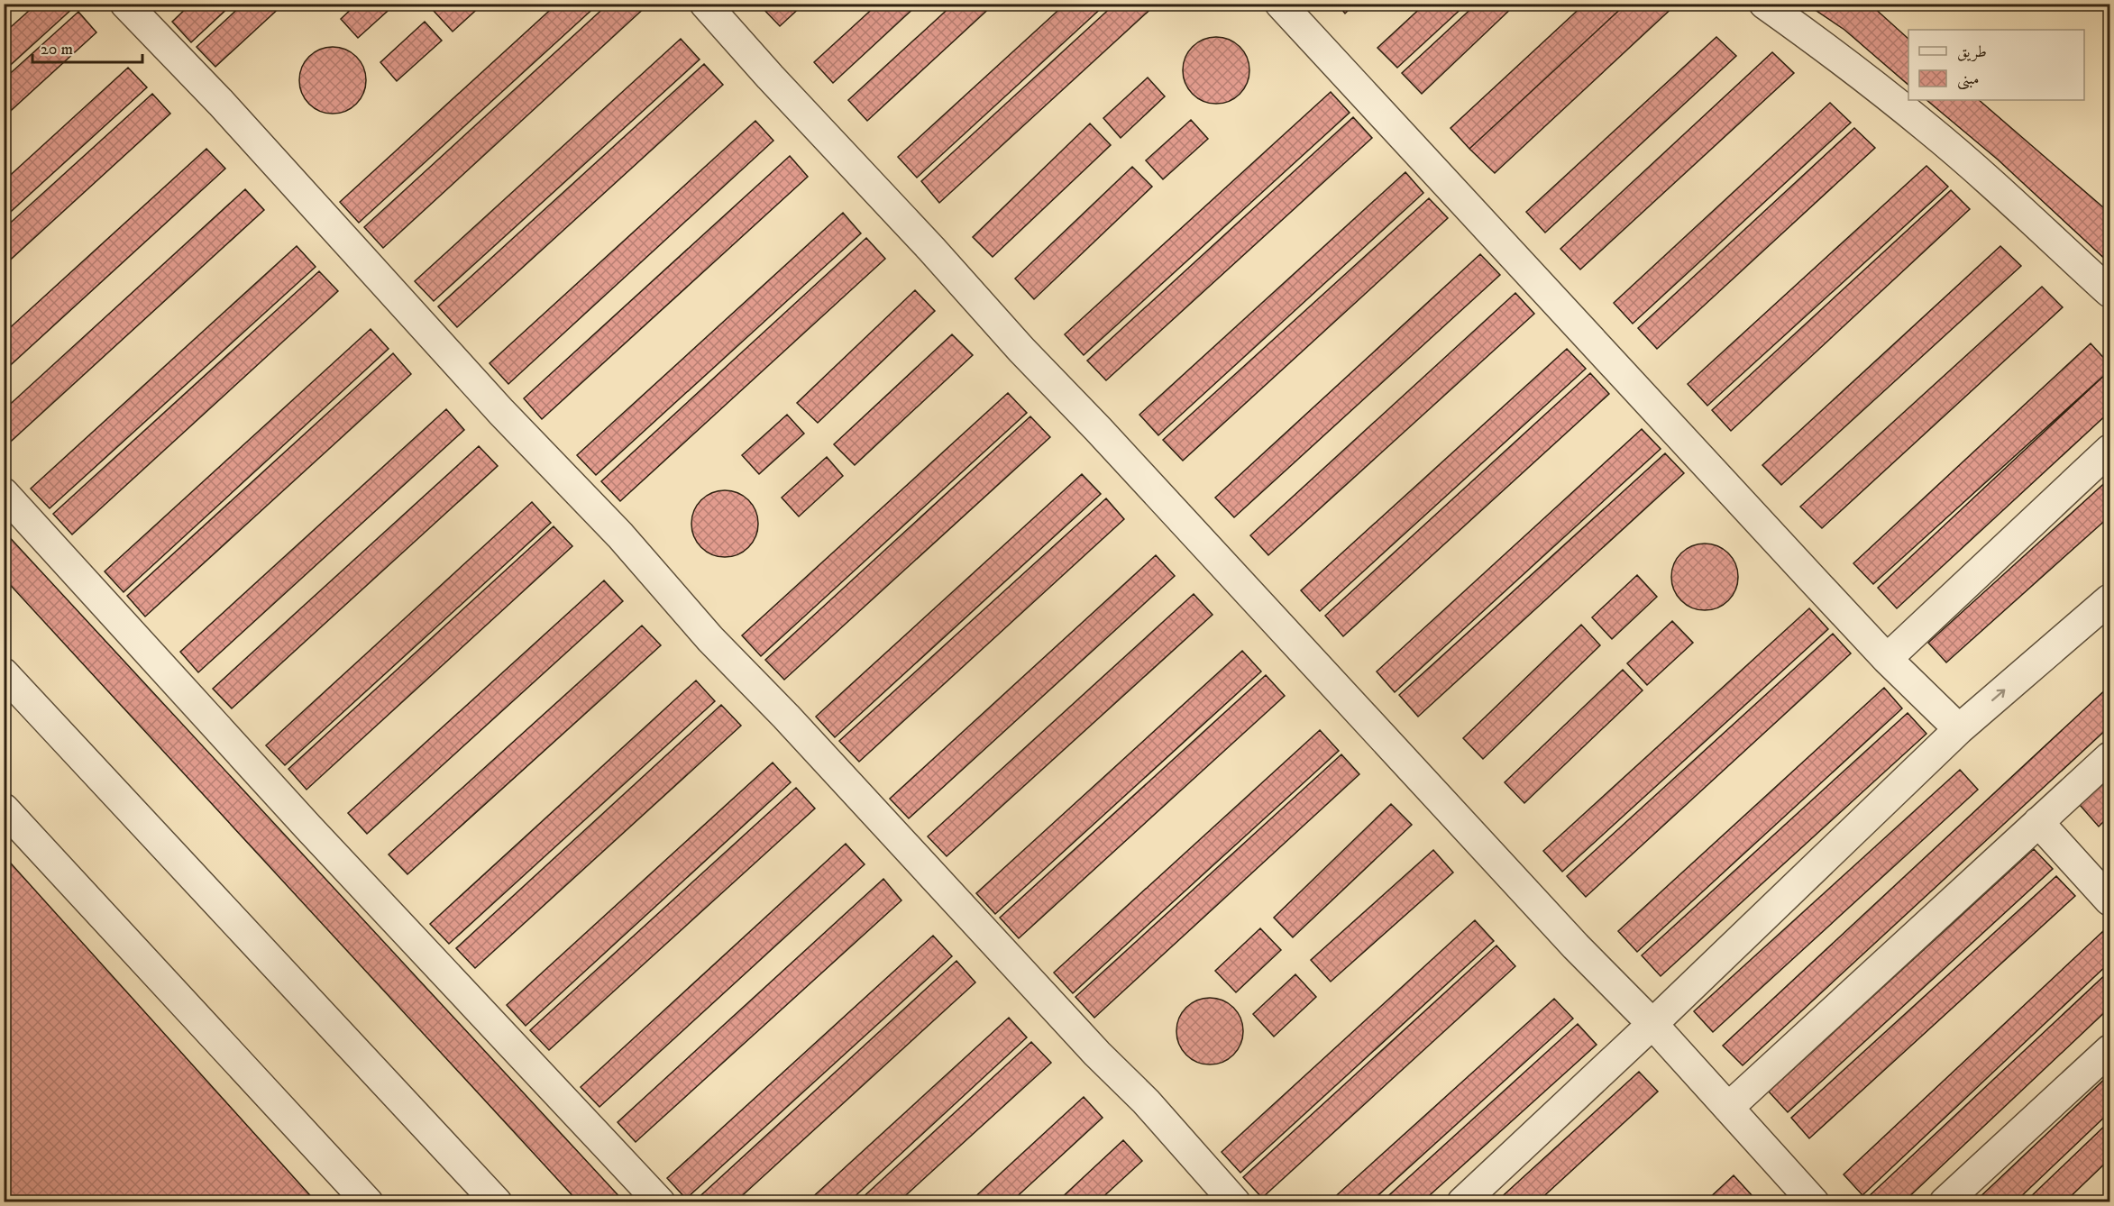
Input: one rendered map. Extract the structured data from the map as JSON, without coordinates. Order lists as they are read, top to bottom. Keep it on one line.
{"legend":["طريق","مبنى"],"scale_bar":"20 m"}
